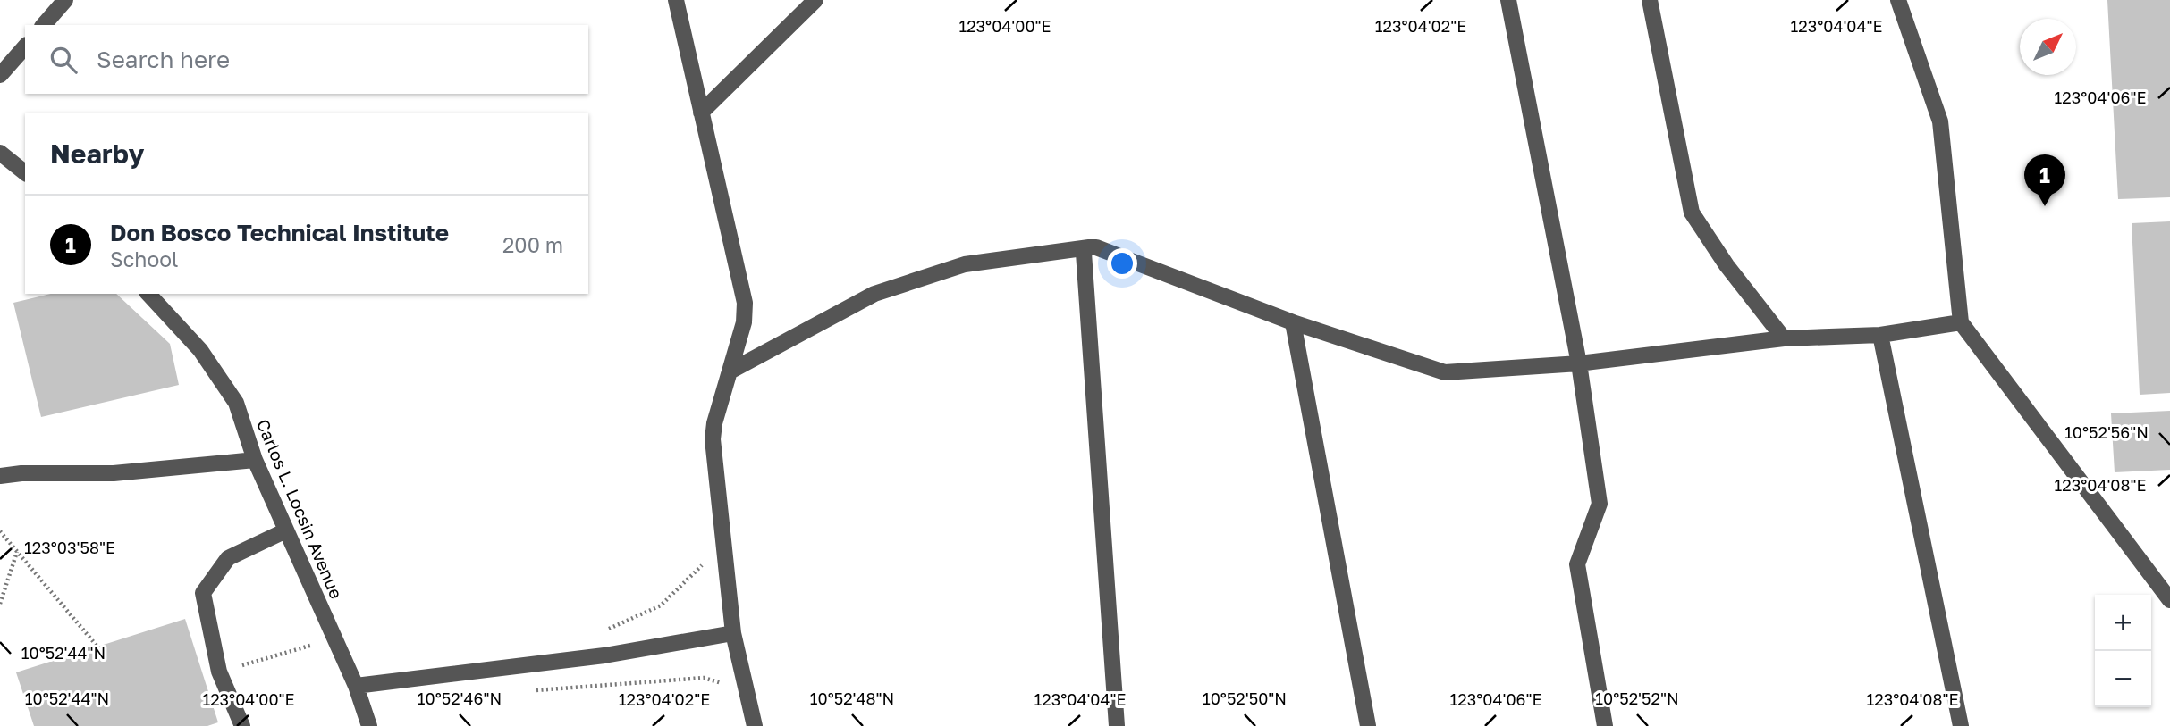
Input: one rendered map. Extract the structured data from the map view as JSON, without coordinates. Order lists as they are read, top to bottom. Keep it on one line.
{"streets":{"street":["Carlos L. Locsin Avenue"]},"north":"top right","page":{"search":"Search here","heading":"Nearby","pins":"1","list":[{"mark":"1","name":"Don Bosco Technical Institute","note":"School","value":"200 m"}],"map_buttons":["+","−"]},"coordinates":["123°04'00\"E","123°04'04\"E","123°04'02\"E","123°04'06\"E","10°52'56\"N","123°04'08\"E","123°03'58\"E","10°52'44\"N","10°52'46\"N","10°52'48\"N","10°52'50\"N","10°52'52\"N"]}
